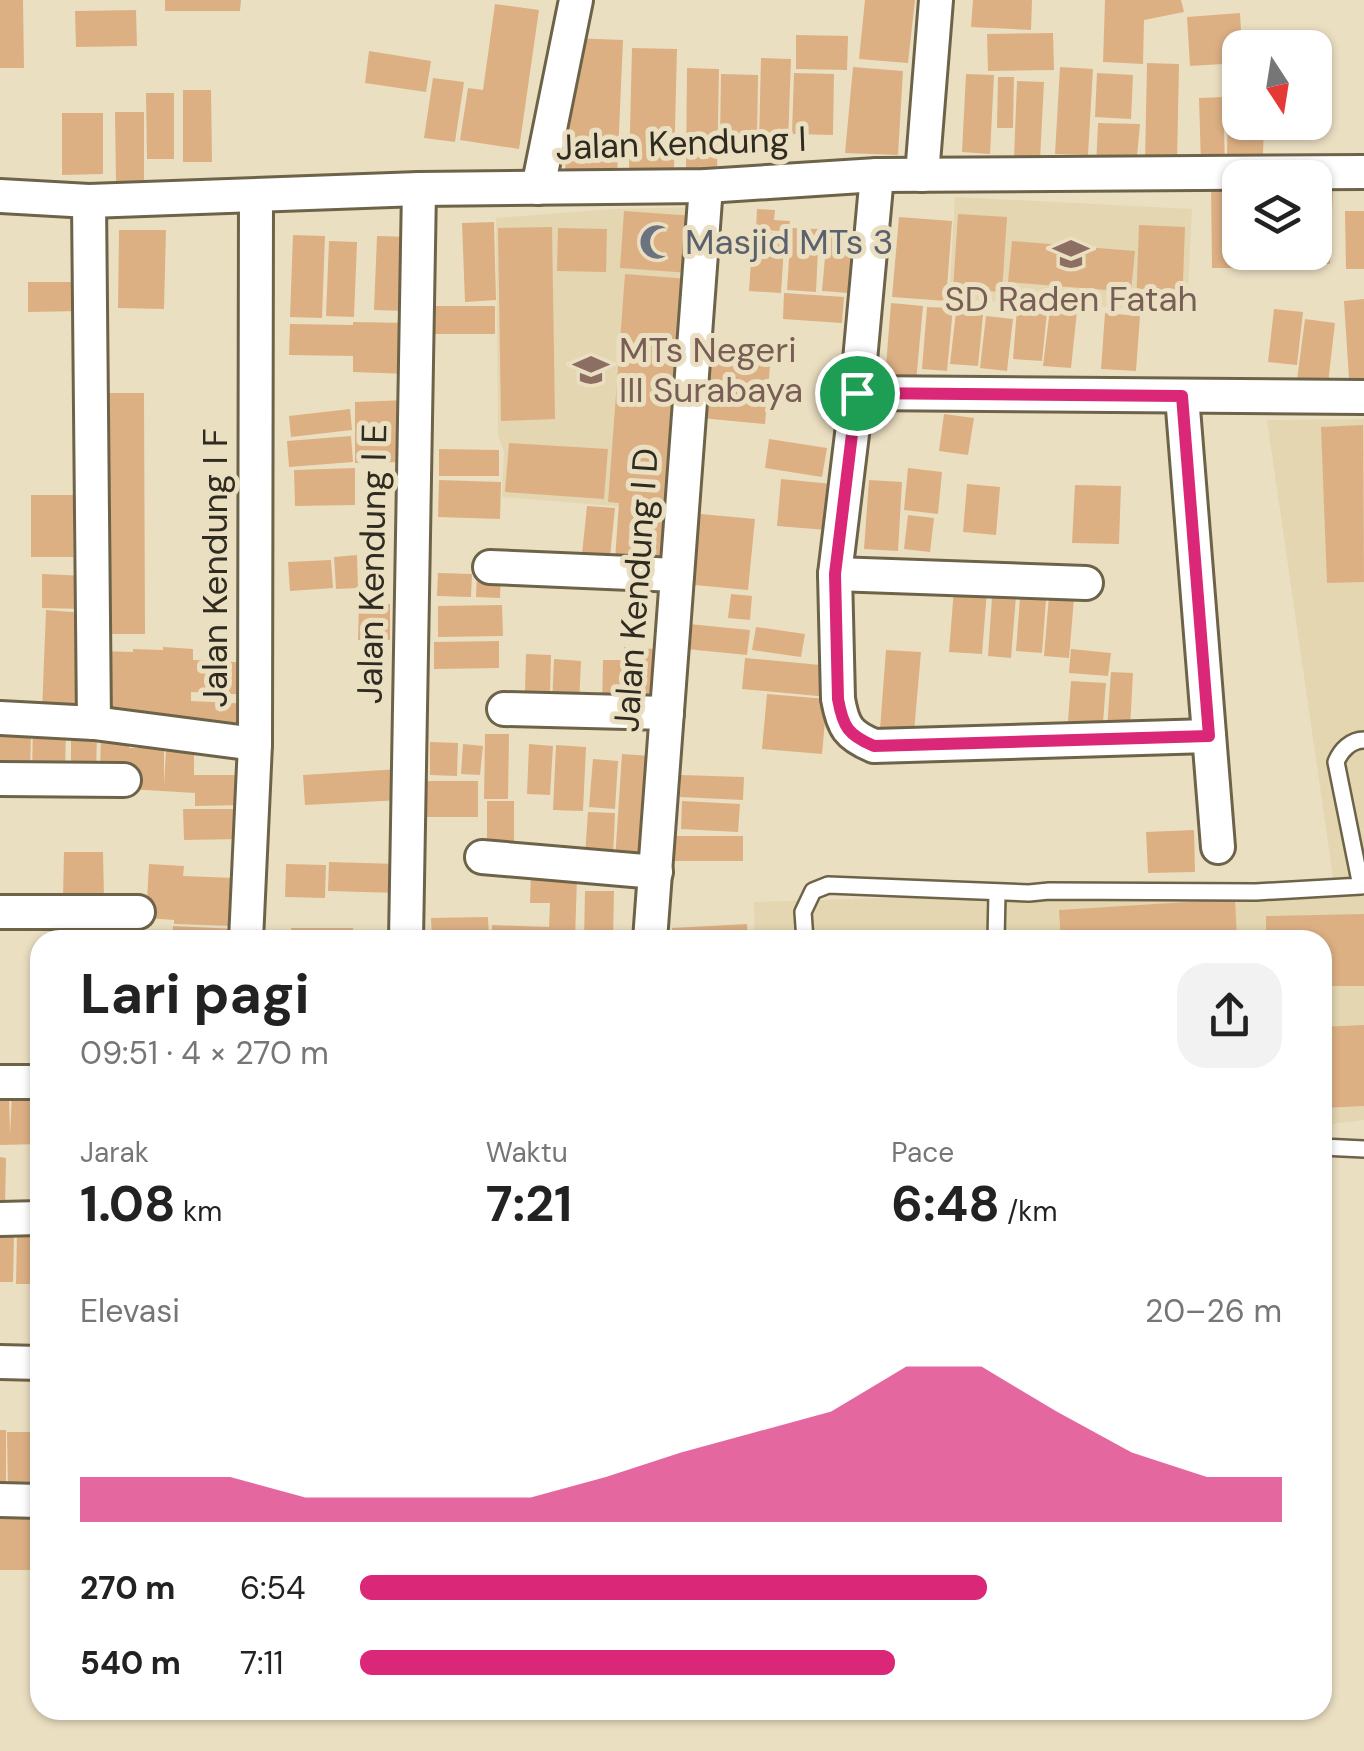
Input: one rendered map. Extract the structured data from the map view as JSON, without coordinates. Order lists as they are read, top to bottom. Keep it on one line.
{"streets":{"street":["Jalan Kendung I","Jalan Kendung I E","Jalan Kendung I F","Jalan Kendung I D"]},"crossings":[["Jalan Kendung I","Jalan Kendung I E"],["Jalan Kendung I","Jalan Kendung I F"],["Jalan Kendung I","Jalan Kendung I D"]],"places":{"mosque":["Masjid MTs 3"],"school or university":["SD Raden Fatah","MTs Negeri III Surabaya"]},"north":"bottom","page":{"heading":["Lari pagi","09:51 · 4 × 270 m"],"stats":[["Jarak","1.08 km"],["Waktu","7:21"],["Pace","6:48 /km"]],"chart":["Elevasi","20–26 m"],"list":[{"name":"270 m","note":"6:54"},{"name":"540 m","note":"7:11"}]}}
